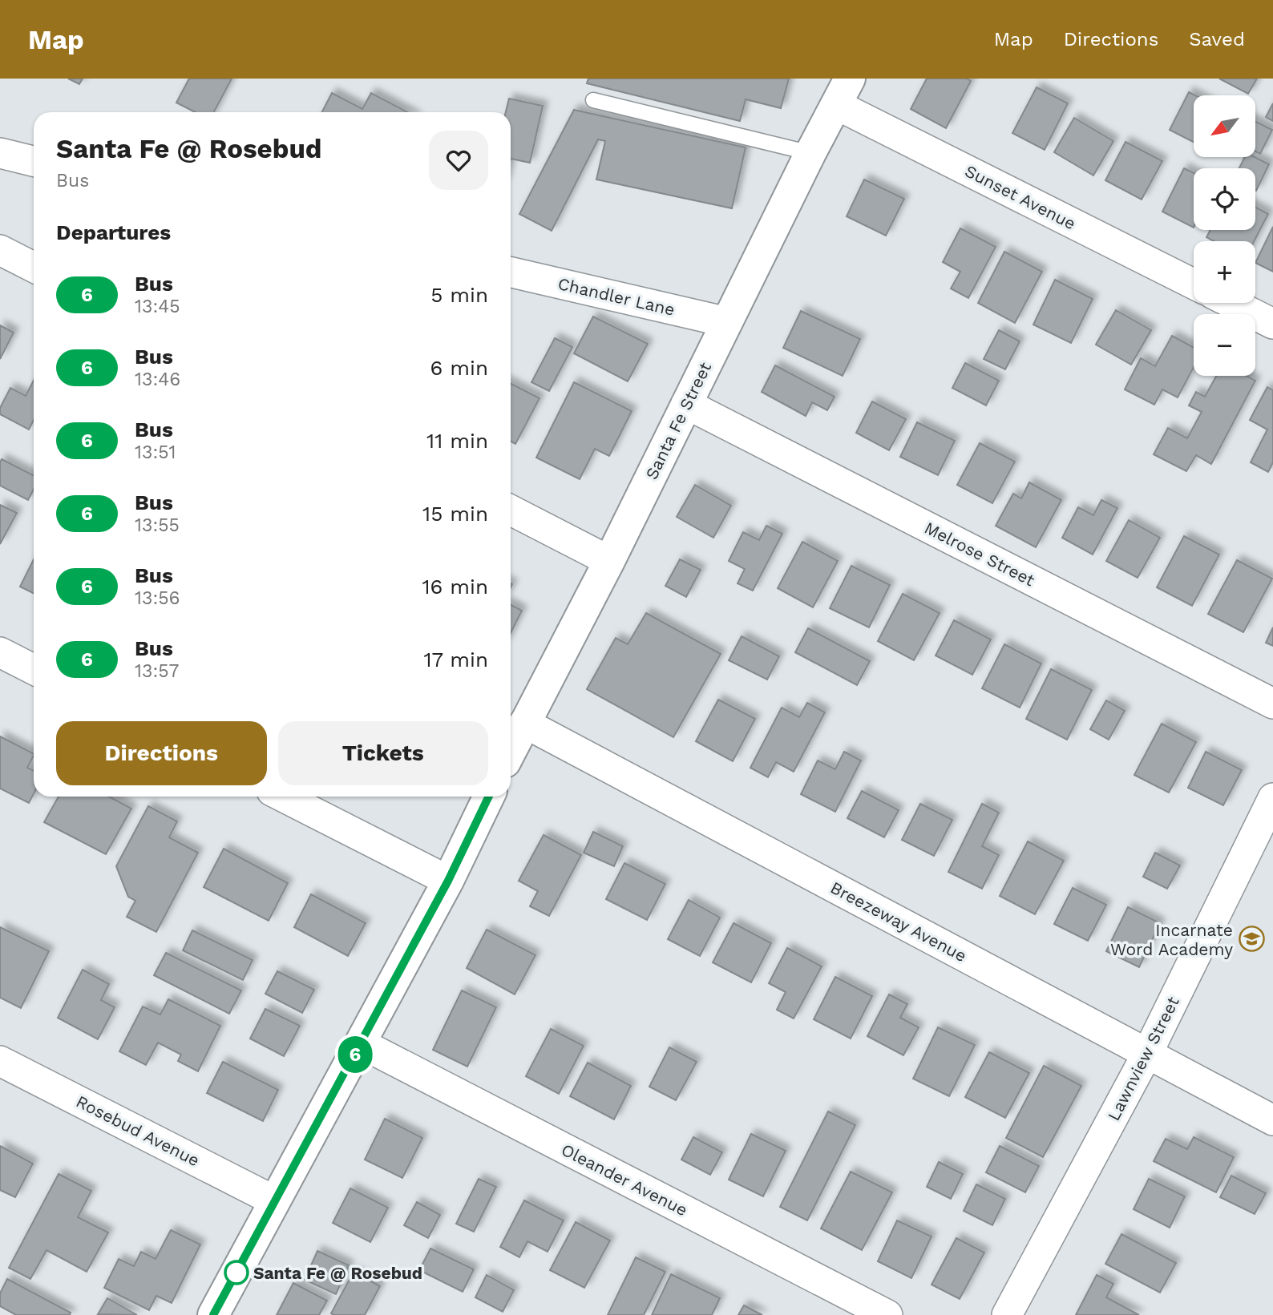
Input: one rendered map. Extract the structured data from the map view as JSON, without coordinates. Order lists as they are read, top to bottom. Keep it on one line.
{"streets":{"main road":["Santa Fe Street"],"street":["Sunset Avenue","Chandler Lane","Melrose Street","Breezeway Avenue","Lawnview Street","Rosebud Avenue","Oleander Avenue"]},"crossings":[["Sunset Avenue","Santa Fe Street"],["Chandler Lane","Santa Fe Street"],["Santa Fe Street","Melrose Street"],["Santa Fe Street","Breezeway Avenue"],["Breezeway Avenue","Lawnview Street"]],"places":{"school or university":["Incarnate Word Academy"],"other":["Santa Fe @ Rosebud"]},"lines":["bus line 6"],"north":"bottom left","page":{"header":"Map","nav":["Map","Directions","Saved"],"on_map":"6","map_buttons":["+","−"],"heading":[["Santa Fe @ Rosebud","Bus"],"Departures"],"list":[{"mark":"6","name":"Bus","note":"13:45","value":"5 min"},{"mark":"6","name":"Bus","note":"13:46","value":"6 min"},{"mark":"6","name":"Bus","note":"13:51","value":"11 min"},{"mark":"6","name":"Bus","note":"13:55","value":"15 min"},{"mark":"6","name":"Bus","note":"13:56","value":"16 min"},{"mark":"6","name":"Bus","note":"13:57","value":"17 min"}],"buttons":["Directions","Tickets"]}}
